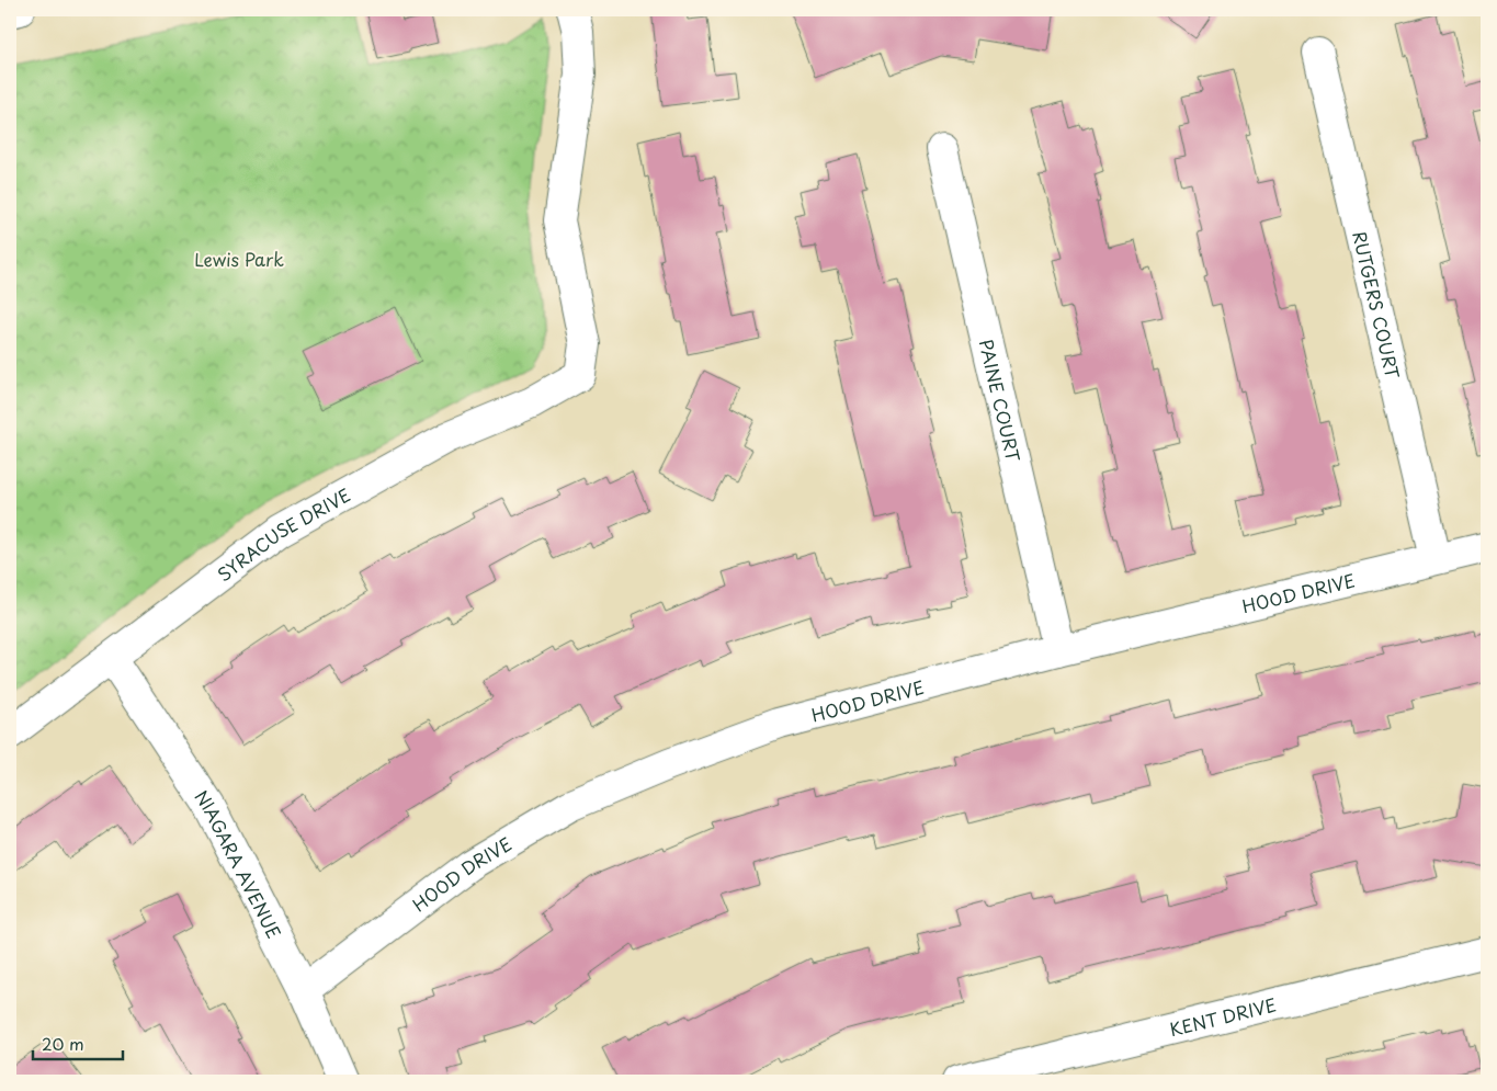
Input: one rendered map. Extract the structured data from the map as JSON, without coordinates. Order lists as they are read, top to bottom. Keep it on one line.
{"streets":{"street":["RUTGERS COURT","PAINE COURT","SYRACUSE DRIVE","HOOD DRIVE","NIAGARA AVENUE","KENT DRIVE"]},"crossings":[["RUTGERS COURT","HOOD DRIVE"],["PAINE COURT","HOOD DRIVE"],["SYRACUSE DRIVE","NIAGARA AVENUE"],["HOOD DRIVE","NIAGARA AVENUE"]],"parks":["Lewis Park"],"scale_bar":"20 m"}
